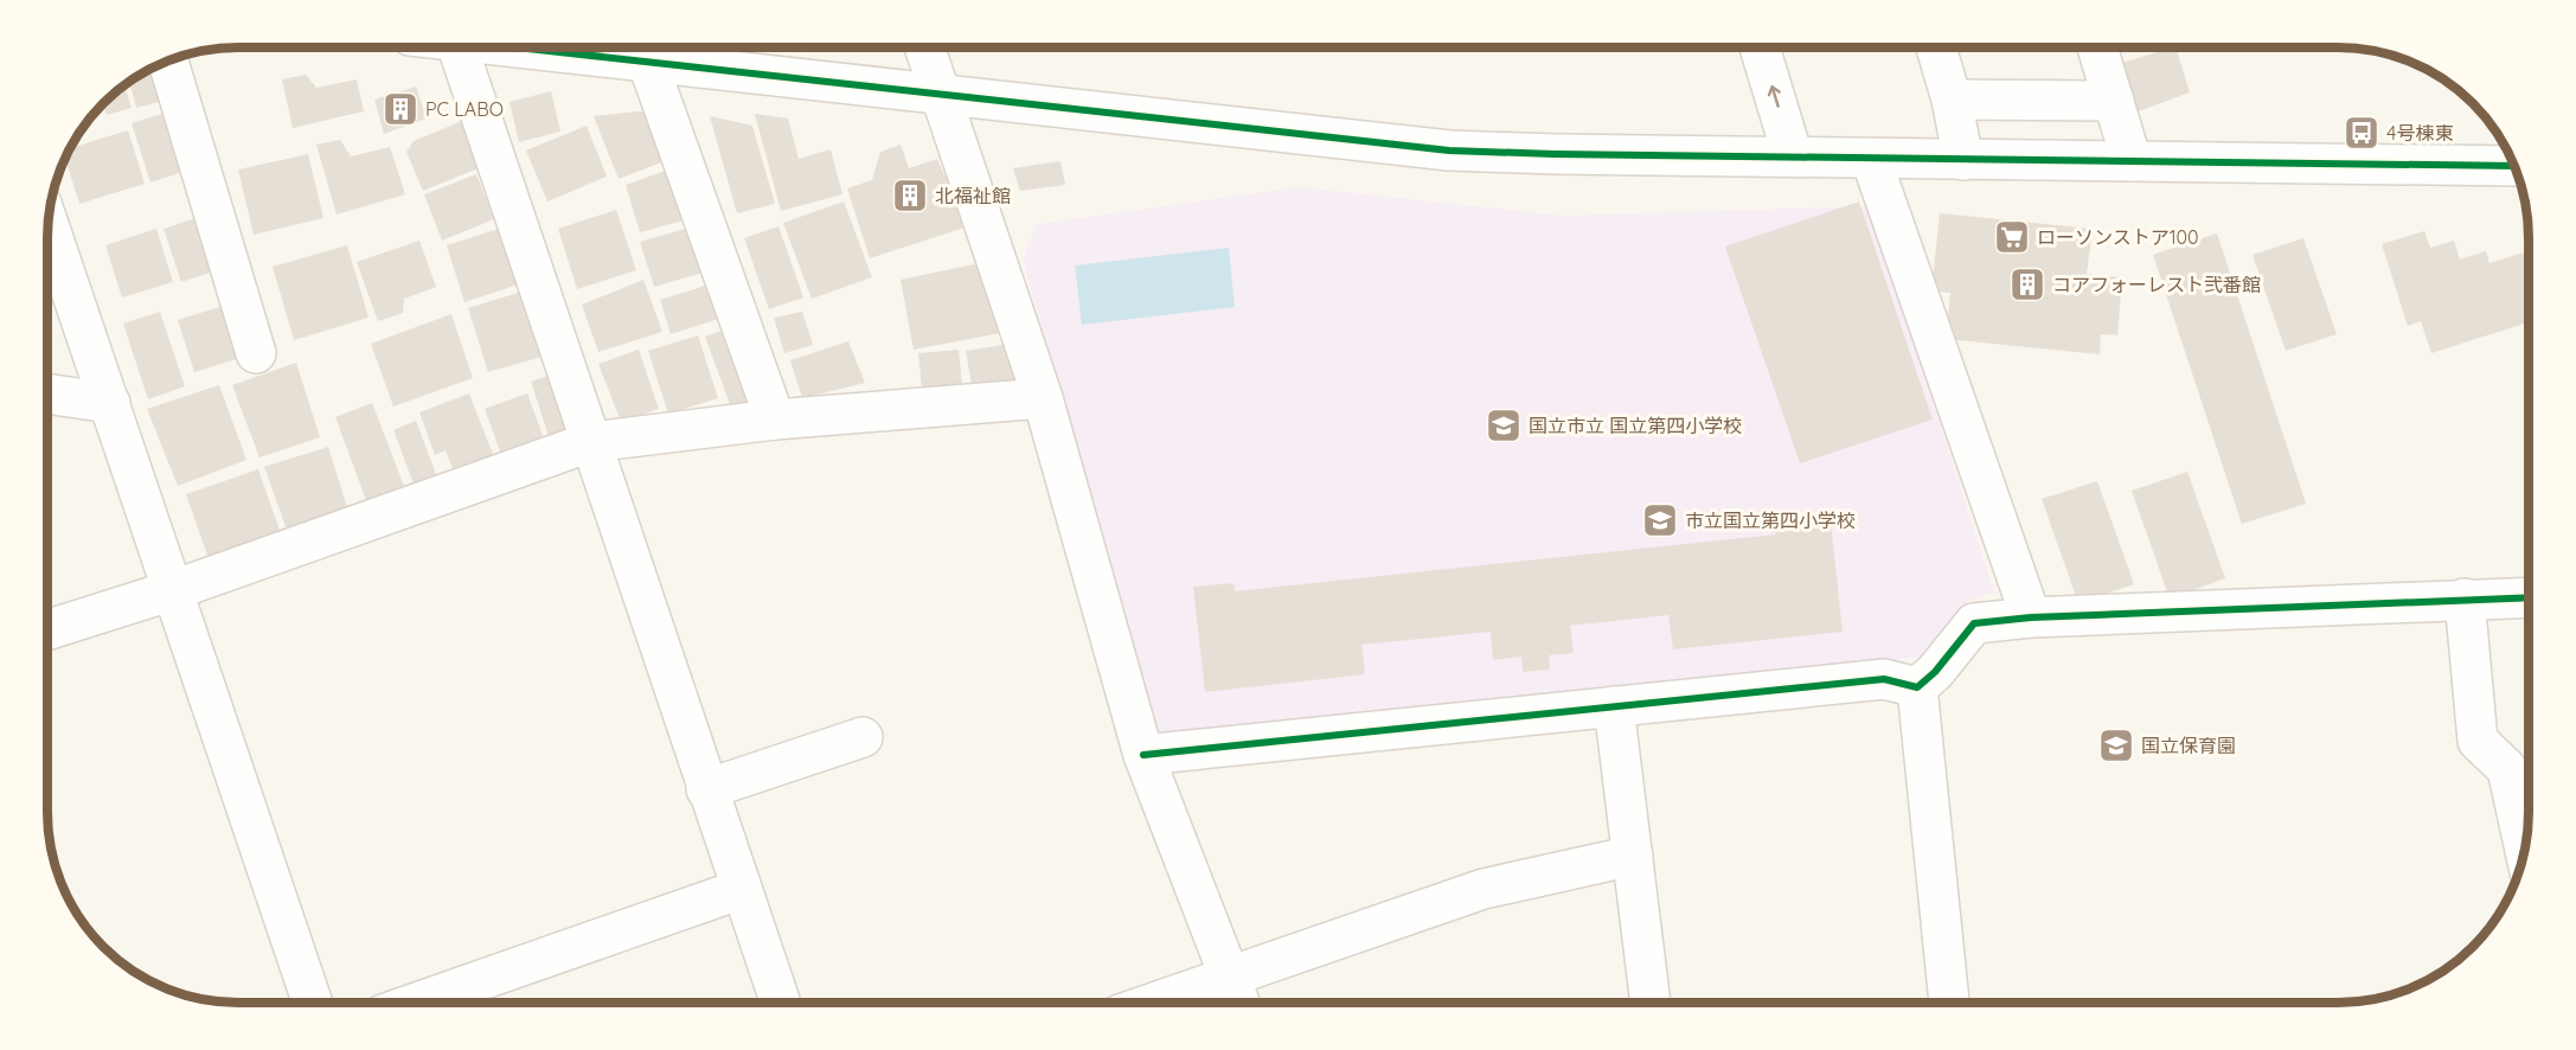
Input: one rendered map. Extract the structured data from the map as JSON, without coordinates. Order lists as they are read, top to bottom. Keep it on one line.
{"places":{"building":["PC LABO","北福祉館","コアフォーレスト弐番館"],"bus stop":["4号棟東"],"supermarket":["ローソンストア100"],"school or university":["国立市立 国立第四小学校","市立国立第四小学校","国立保育園"]}}
